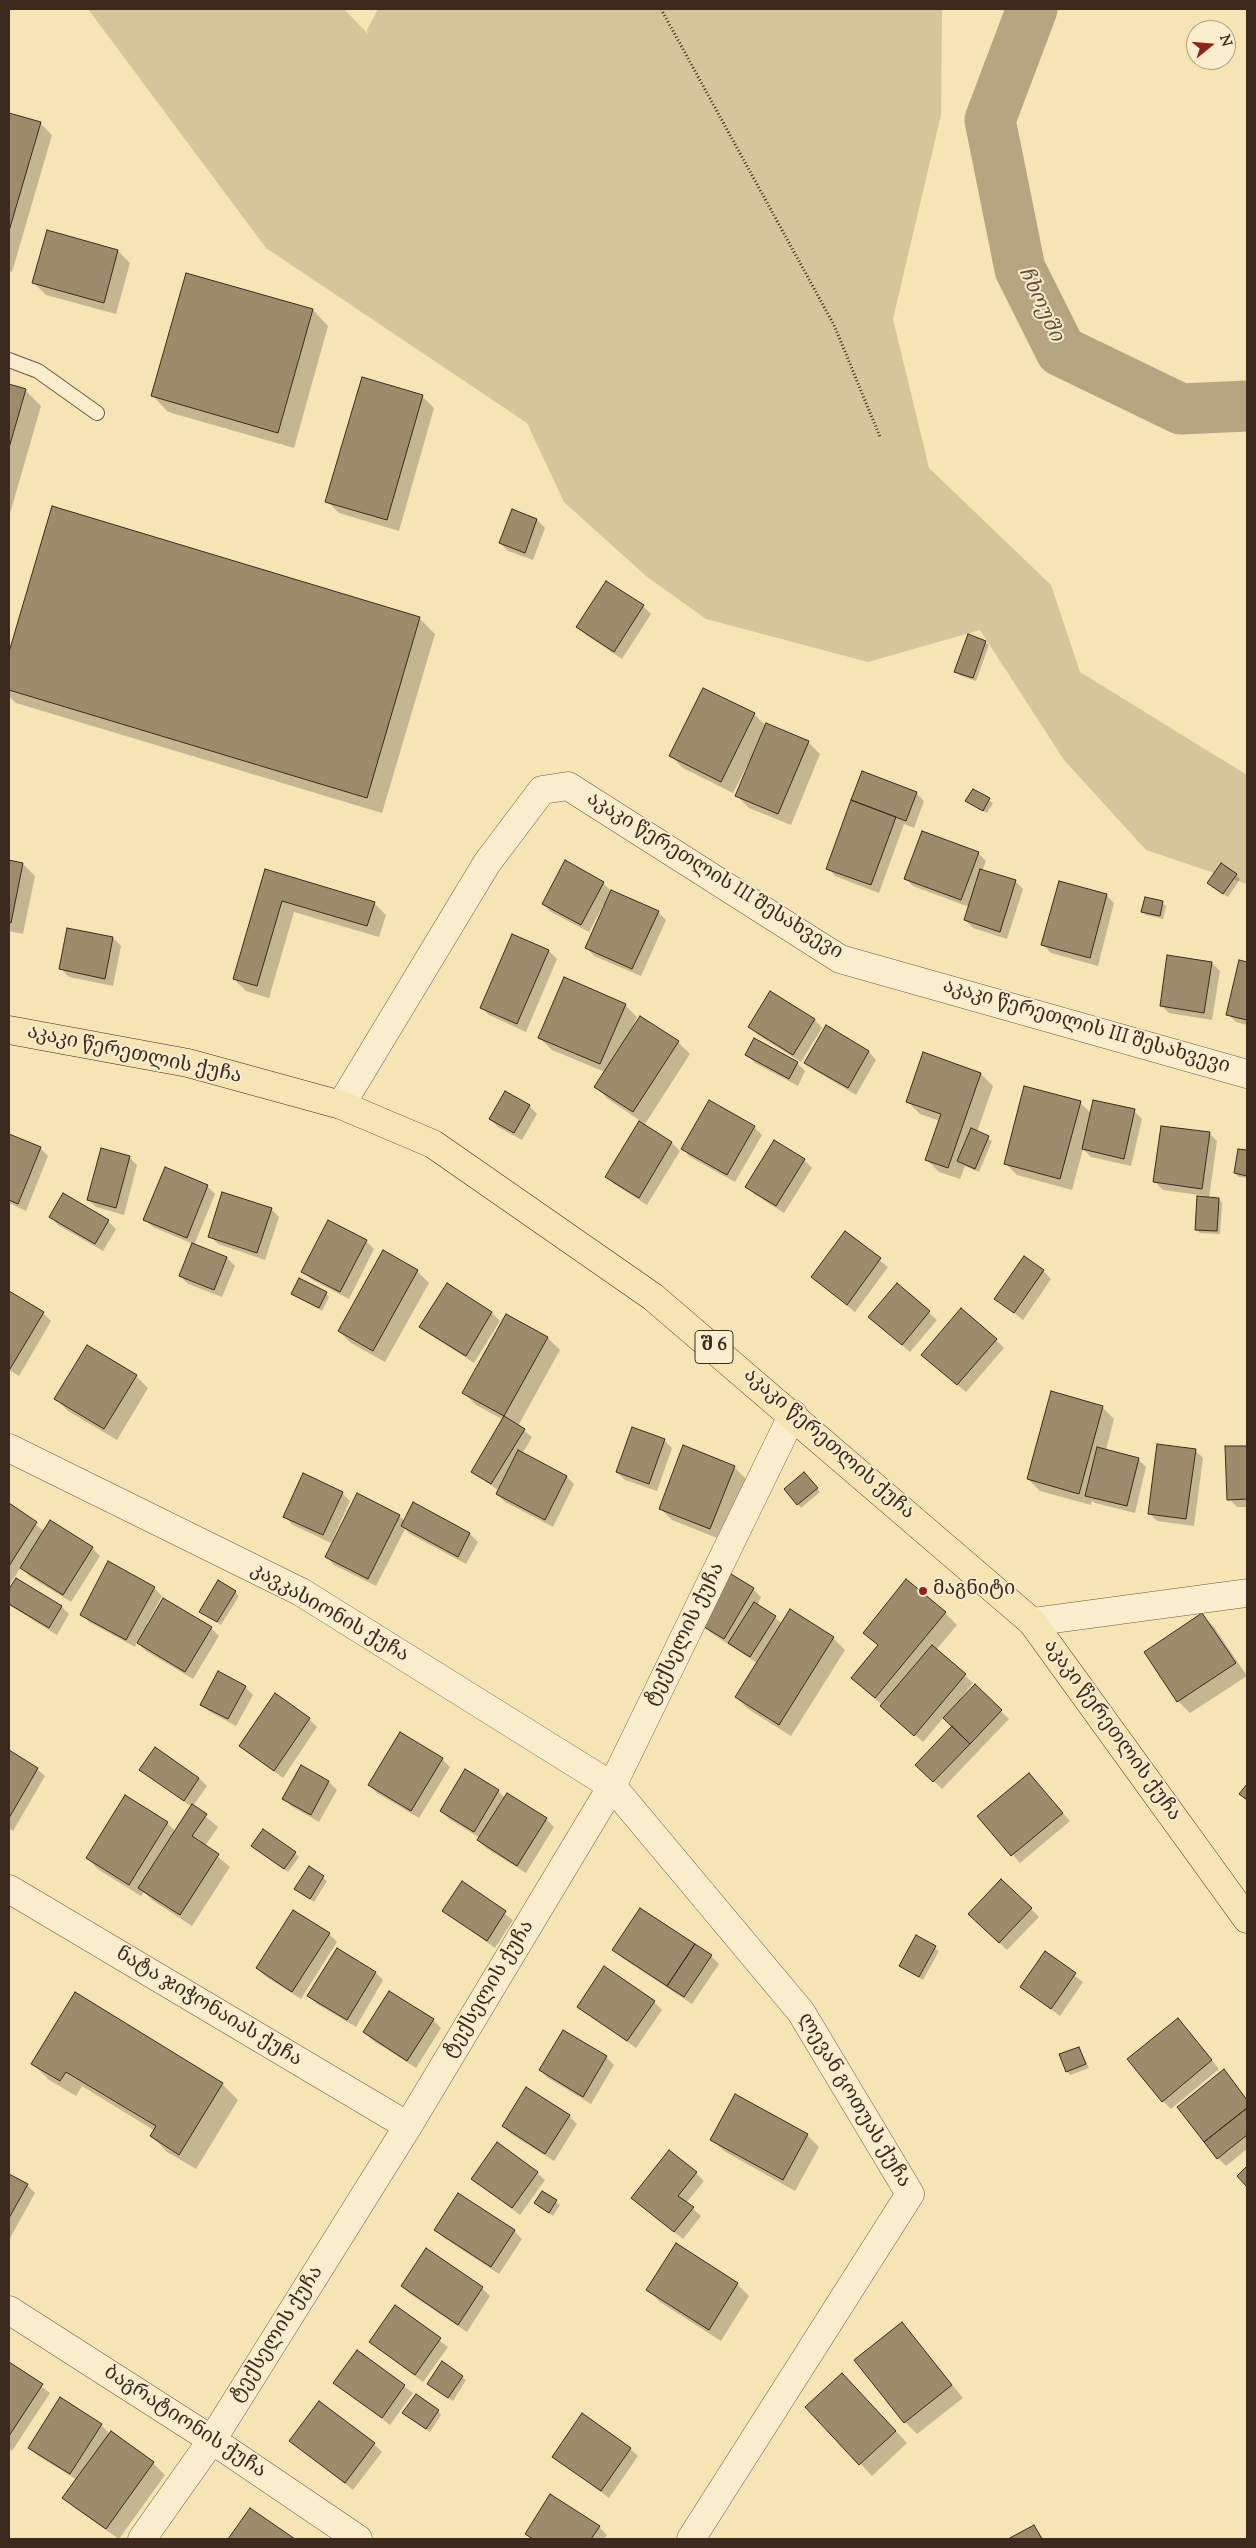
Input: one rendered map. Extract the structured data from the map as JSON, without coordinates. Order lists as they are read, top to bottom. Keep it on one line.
{"streets":{"main road":["აკაკი წერეთლის ქუჩა","შ 6"],"street":["აკაკი წერეთლის III შესახვევი","კავკასიონის ქუჩა","ტექსელის ქუჩა","ნატა ჯიჭონაიას ქუჩა","ლევან გოთუას ქუჩა","ბაგრატიონის ქუჩა"]},"crossings":[["აკაკი წერეთლის III შესახვევი","აკაკი წერეთლის ქუჩა"],["აკაკი წერეთლის ქუჩა","ტექსელის ქუჩა"],["კავკასიონის ქუჩა","ტექსელის ქუჩა"],["კავკასიონის ქუჩა","ლევან გოთუას ქუჩა"],["ტექსელის ქუჩა","ნატა ჯიჭონაიას ქუჩა"],["ტექსელის ქუჩა","ლევან გოთუას ქუჩა"],["ტექსელის ქუჩა","ბაგრატიონის ქუჩა"]],"water":["ჩხოუში"],"places":["მაგნიტი"],"north":"right"}
